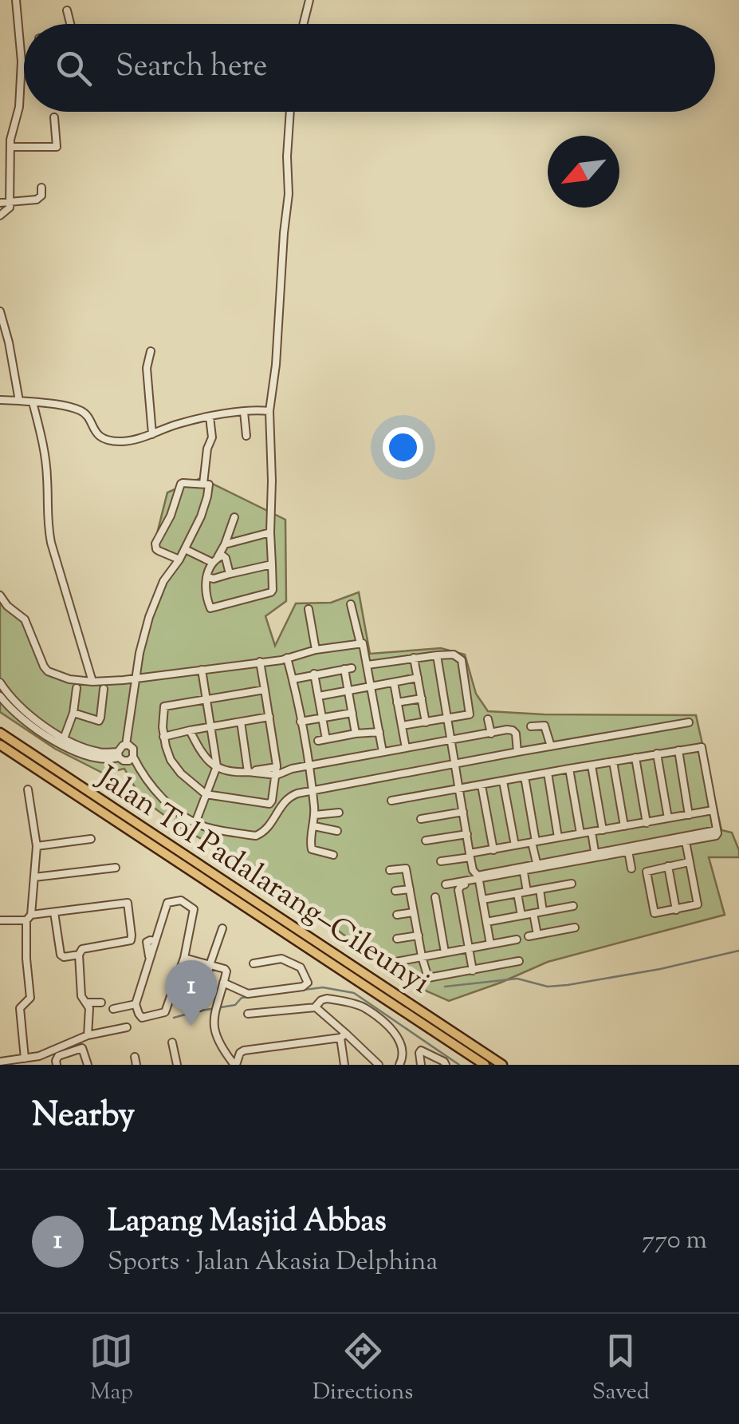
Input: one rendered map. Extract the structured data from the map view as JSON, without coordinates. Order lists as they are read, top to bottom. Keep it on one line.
{"streets":{"highway":["Jalan Tol Padalarang–Cileunyi"]},"north":"bottom left","page":{"search":"Search here","pins":"1","heading":"Nearby","list":[{"mark":"1","name":"Lapang Masjid Abbas","note":"Sports · Jalan Akasia Delphina","value":"770 m"}],"nav":["Map","Directions","Saved"]}}
